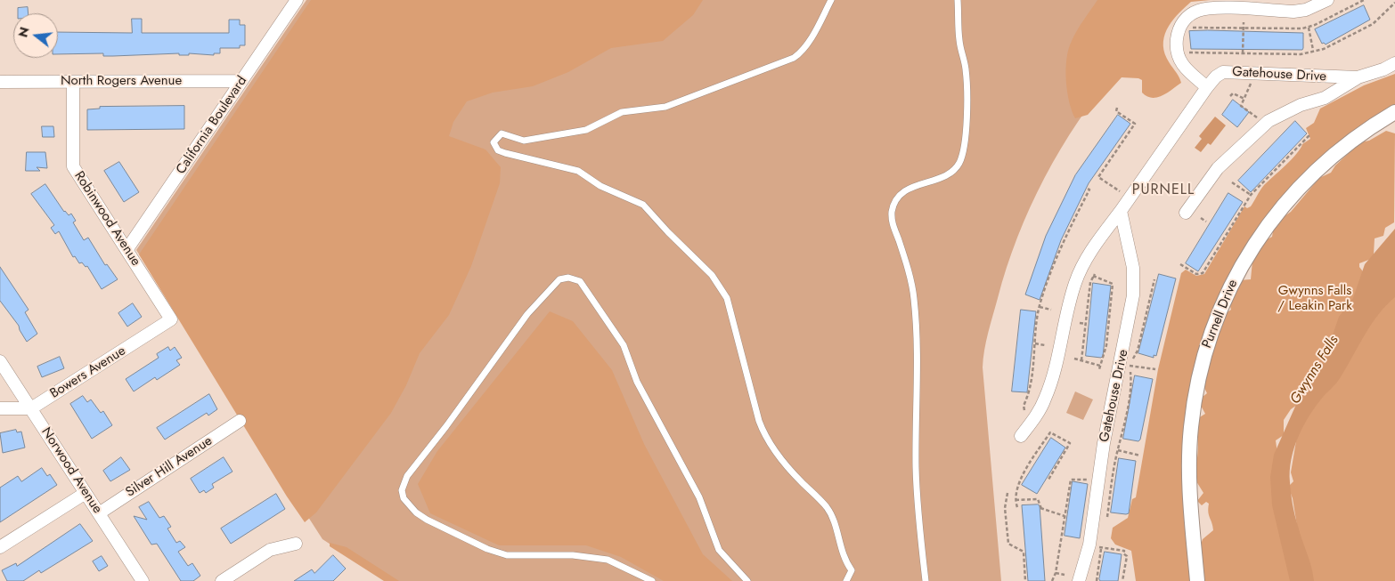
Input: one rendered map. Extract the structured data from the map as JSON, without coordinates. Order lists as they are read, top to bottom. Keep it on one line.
{"streets":{"street":["Gatehouse Drive","North Rogers Avenue","California Boulevard","Robinwood Avenue","Purnell Drive","Bowers Avenue","Silver Hill Avenue","Norwood Avenue"]},"crossings":[["North Rogers Avenue","California Boulevard"],["North Rogers Avenue","Robinwood Avenue"],["California Boulevard","Robinwood Avenue"],["Robinwood Avenue","Bowers Avenue"],["Bowers Avenue","Norwood Avenue"],["Silver Hill Avenue","Norwood Avenue"]],"districts":["PURNELL"],"water":["Gwynns Falls"],"parks":["Gwynns Falls / Leakin Park"],"north":"left"}
